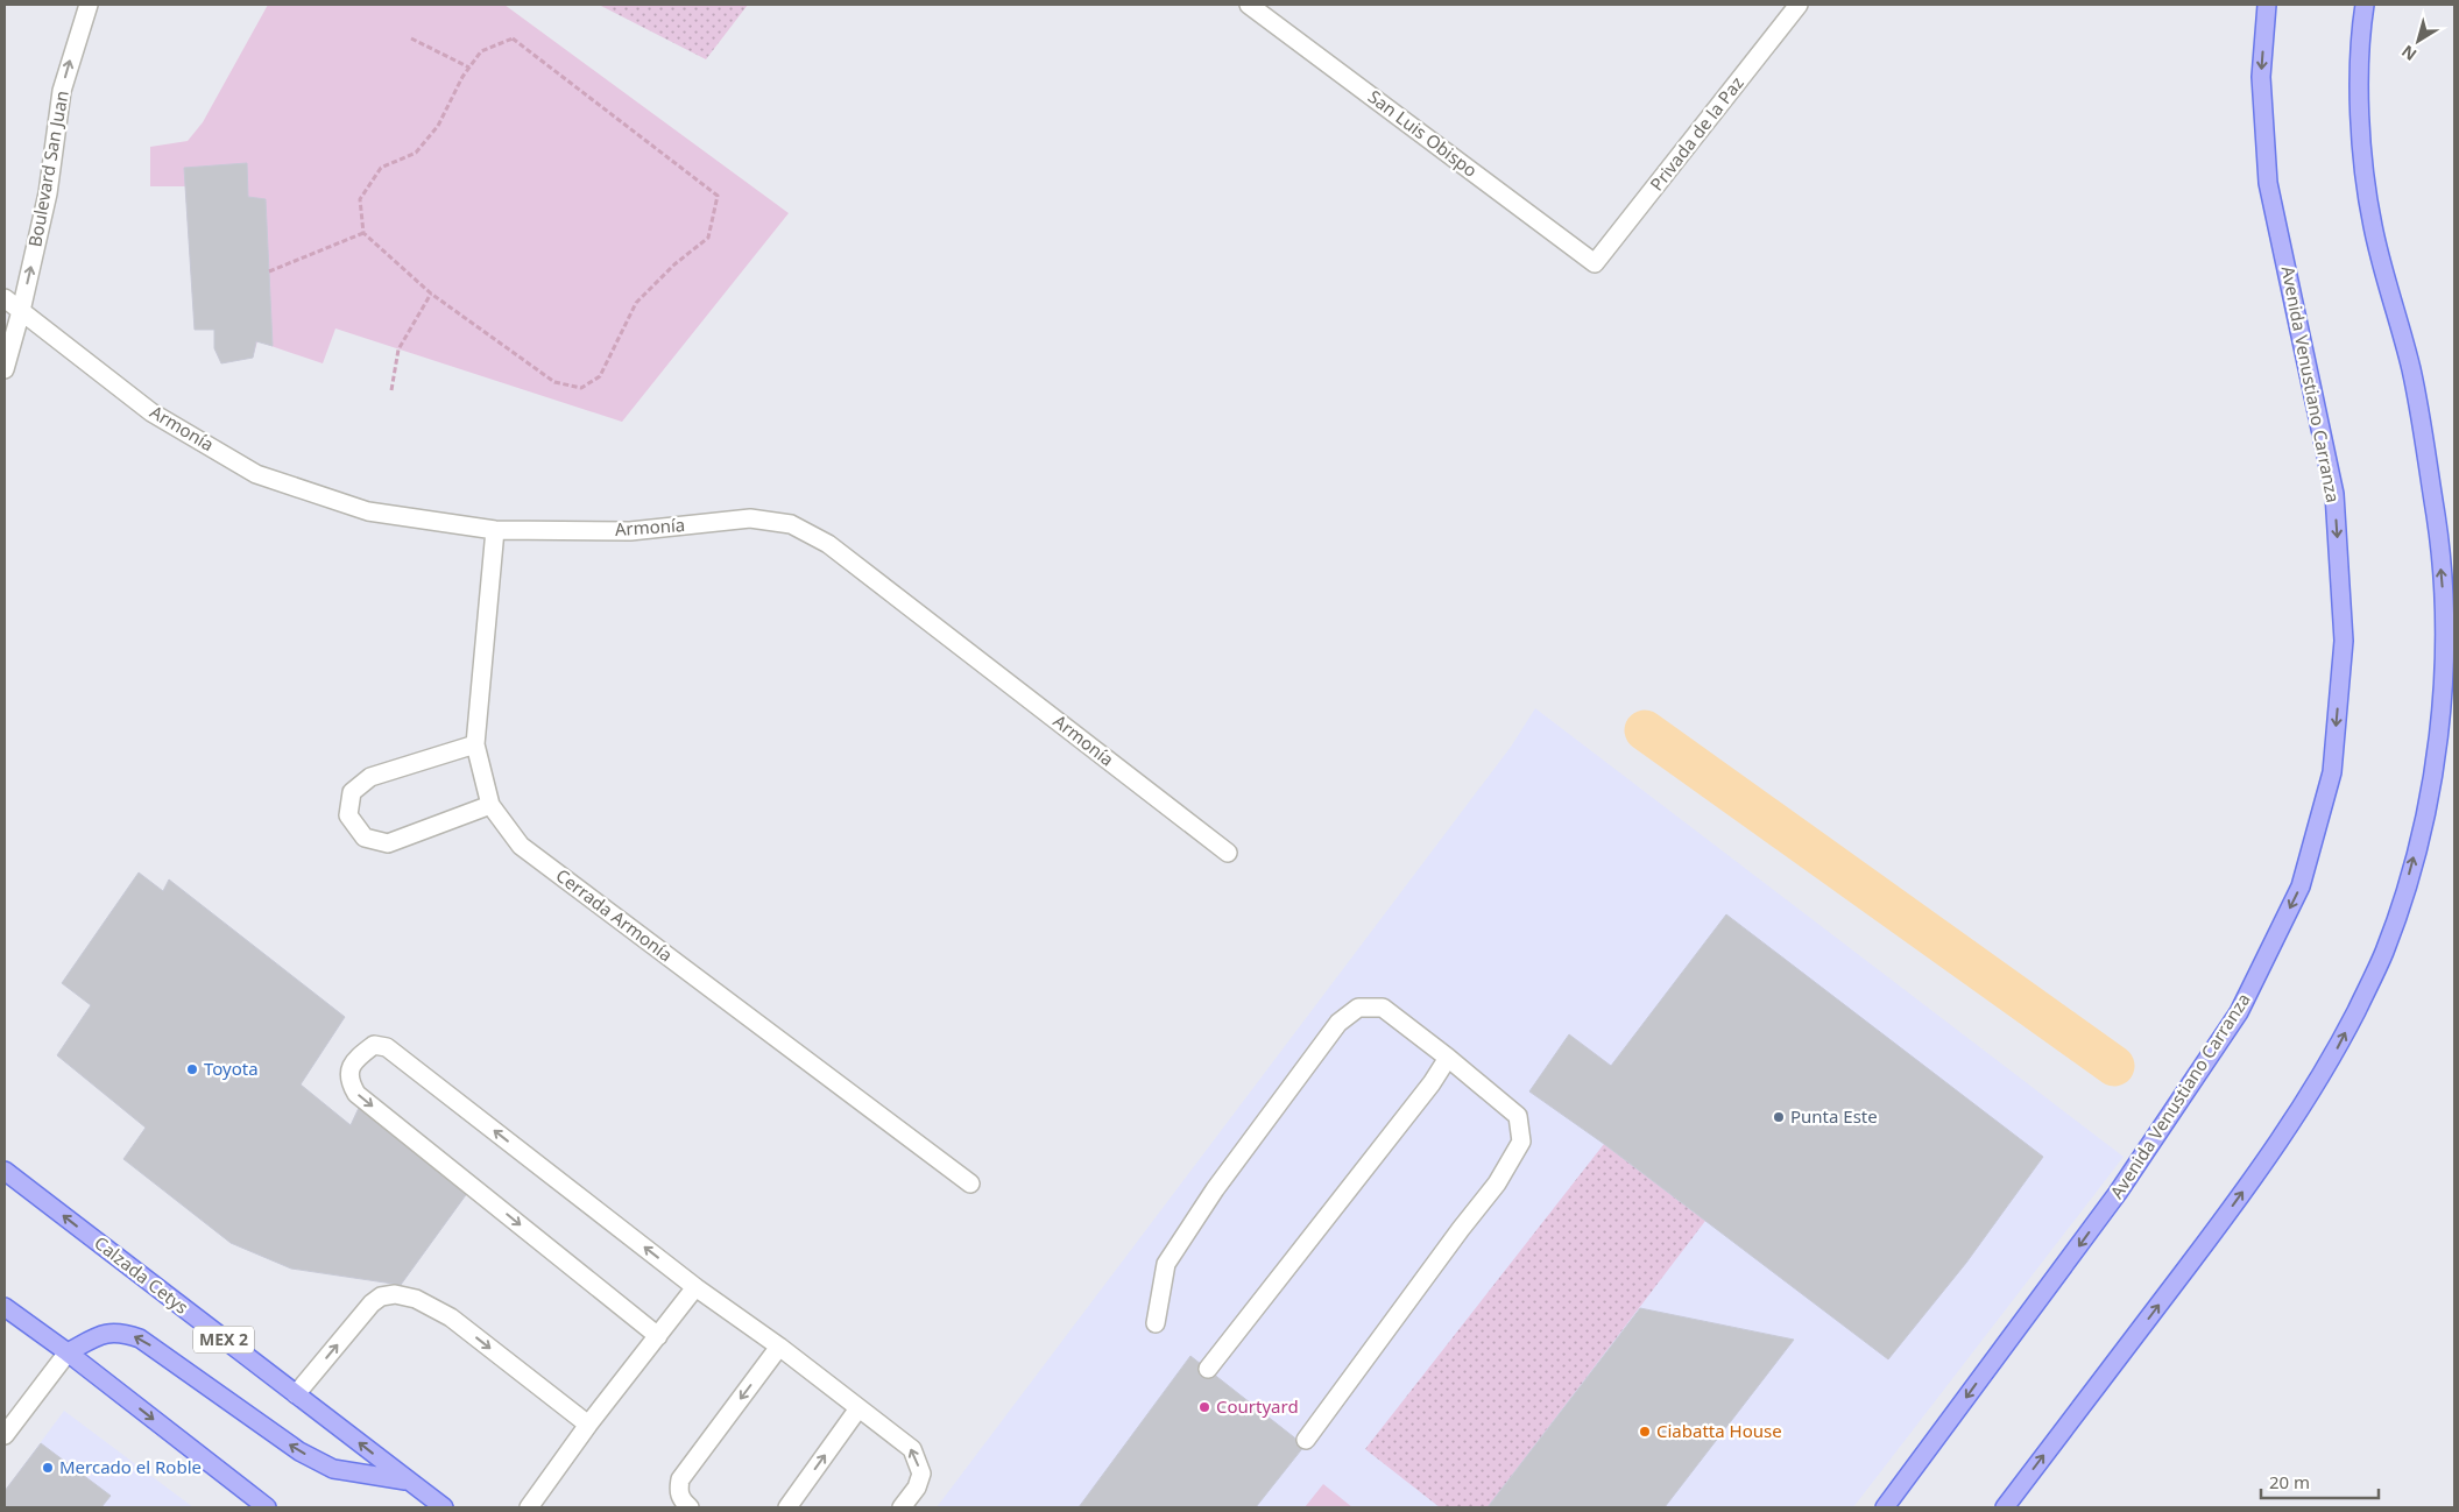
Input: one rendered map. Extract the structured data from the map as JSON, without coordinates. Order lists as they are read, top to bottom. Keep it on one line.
{"streets":{"main road":["Avenida Venustiano Carranza","Calzada Cetys","MEX 2"],"street":["San Luis Obispo","Privada de la Paz","Boulevard San Juan","Armonía","Cerrada Armonía"]},"crossings":[["San Luis Obispo","Privada de la Paz"],["Boulevard San Juan","Armonía"],["Armonía","Cerrada Armonía"]],"one_way":["Boulevard San Juan"],"places":["Toyota","Punta Este","Courtyard","Ciabatta House","Mercado el Roble"],"scale_bar":"20 m","north":"bottom left"}
